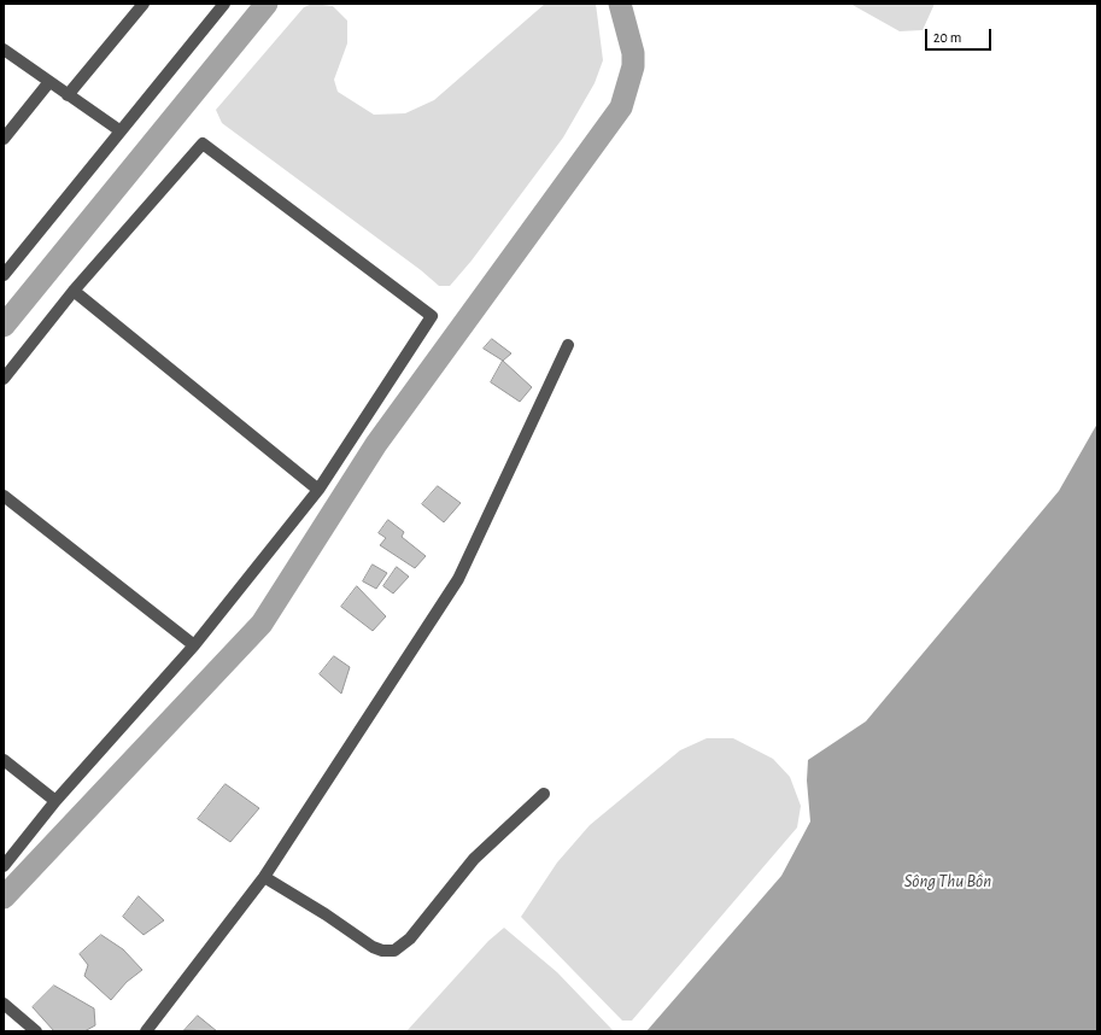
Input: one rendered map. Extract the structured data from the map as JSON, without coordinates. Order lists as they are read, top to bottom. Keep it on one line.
{"water":["Sông Thu Bồn"],"scale_bar":"20 m"}
